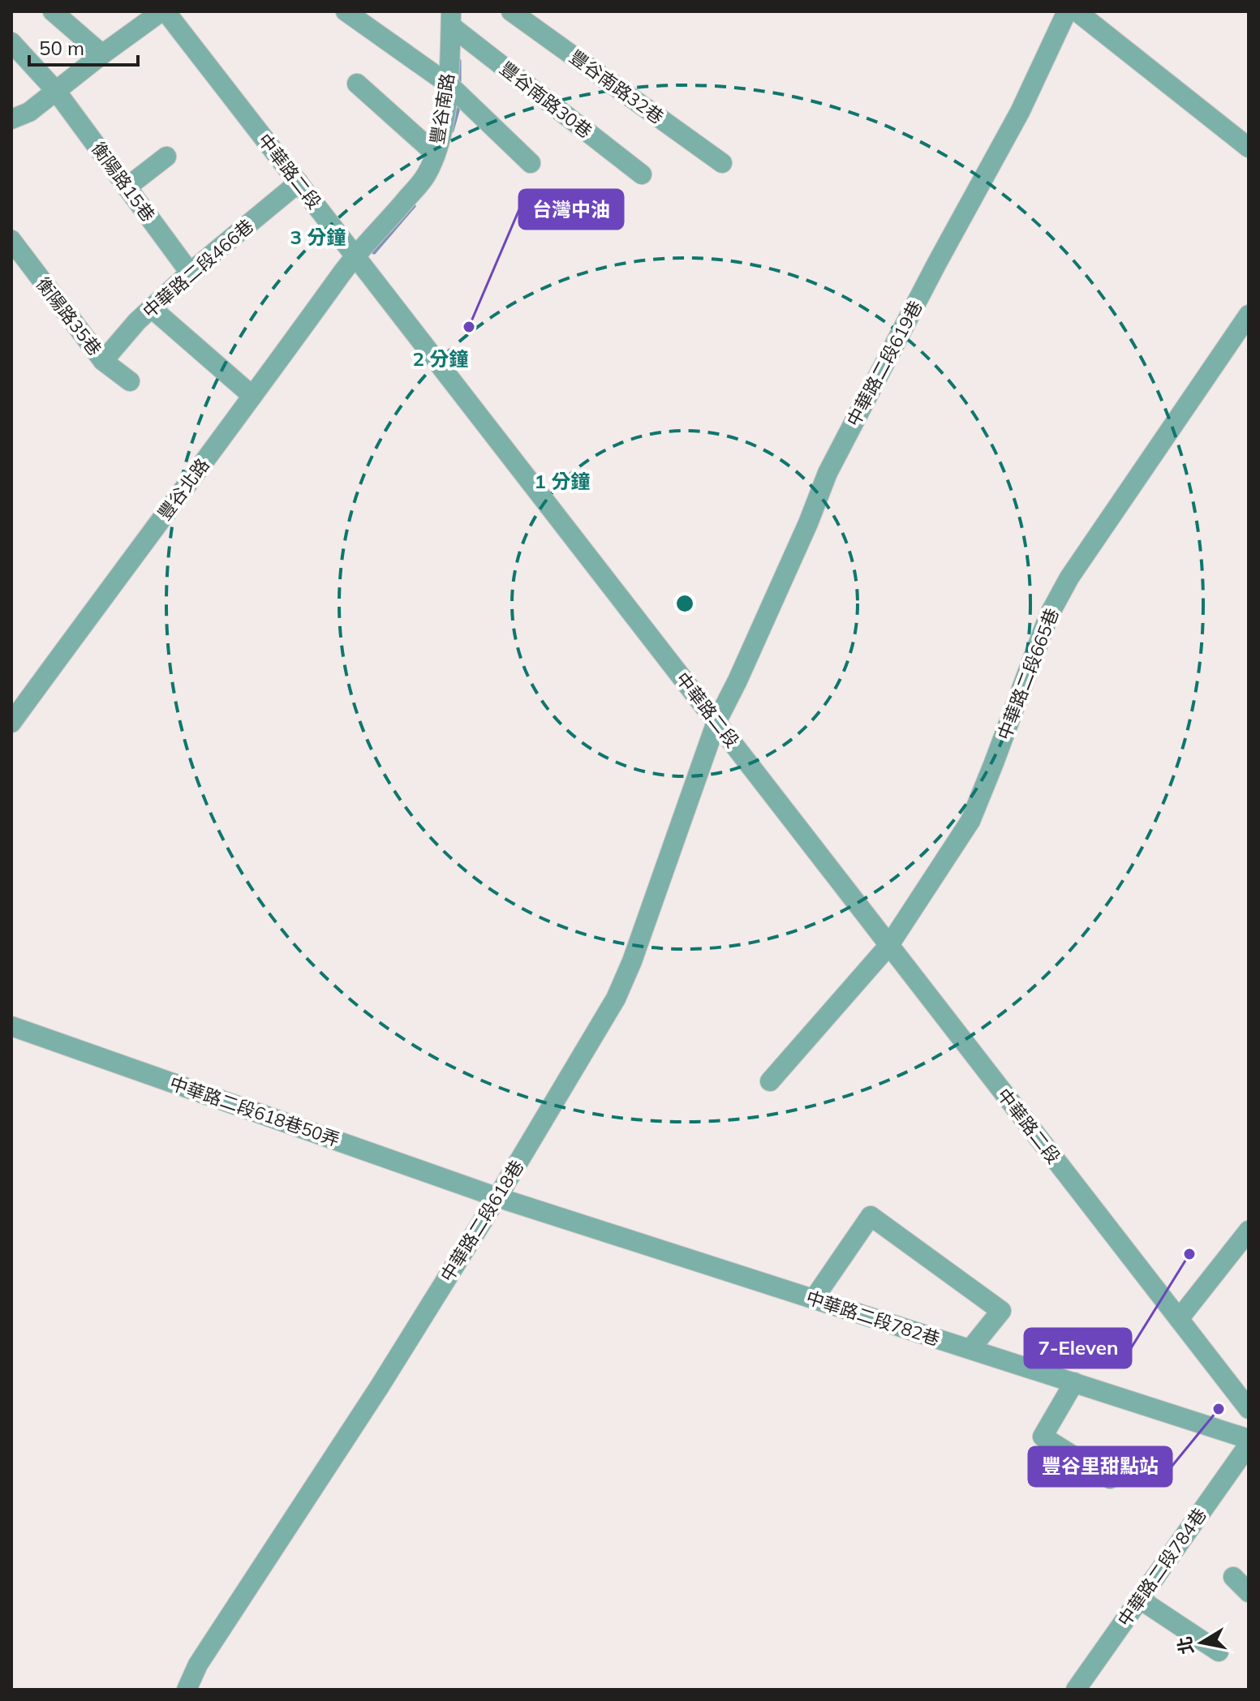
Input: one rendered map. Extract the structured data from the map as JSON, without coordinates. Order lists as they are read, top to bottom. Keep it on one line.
{"streets":{"street":["豐谷南路32巷","豐谷南路30巷","豐谷南路","中華路二段","衡陽路15巷","中華路二段466巷","衡陽路35巷","中華路二段619巷","豐谷北路","中華路二段665巷","中華路二段618巷50弄","中華路二段618巷","中華路二段782巷","中華路二段784巷"]},"crossings":[["豐谷南路30巷","豐谷南路"],["豐谷南路","中華路二段"],["豐谷南路","豐谷北路"],["中華路二段","中華路二段466巷"],["中華路二段","中華路二段619巷"],["中華路二段","豐谷北路"],["中華路二段","中華路二段665巷"],["中華路二段","中華路二段618巷"],["衡陽路15巷","中華路二段466巷"],["中華路二段466巷","衡陽路35巷"],["中華路二段619巷","中華路二段618巷"],["中華路二段618巷50弄","中華路二段618巷"],["中華路二段618巷50弄","中華路二段782巷"],["中華路二段618巷","中華路二段782巷"]],"places":["台灣中油","7-Eleven","豐谷里甜點站"],"scale_bar":"50 m","north":"left","rings":["3 分鐘","2 分鐘","1 分鐘"]}
